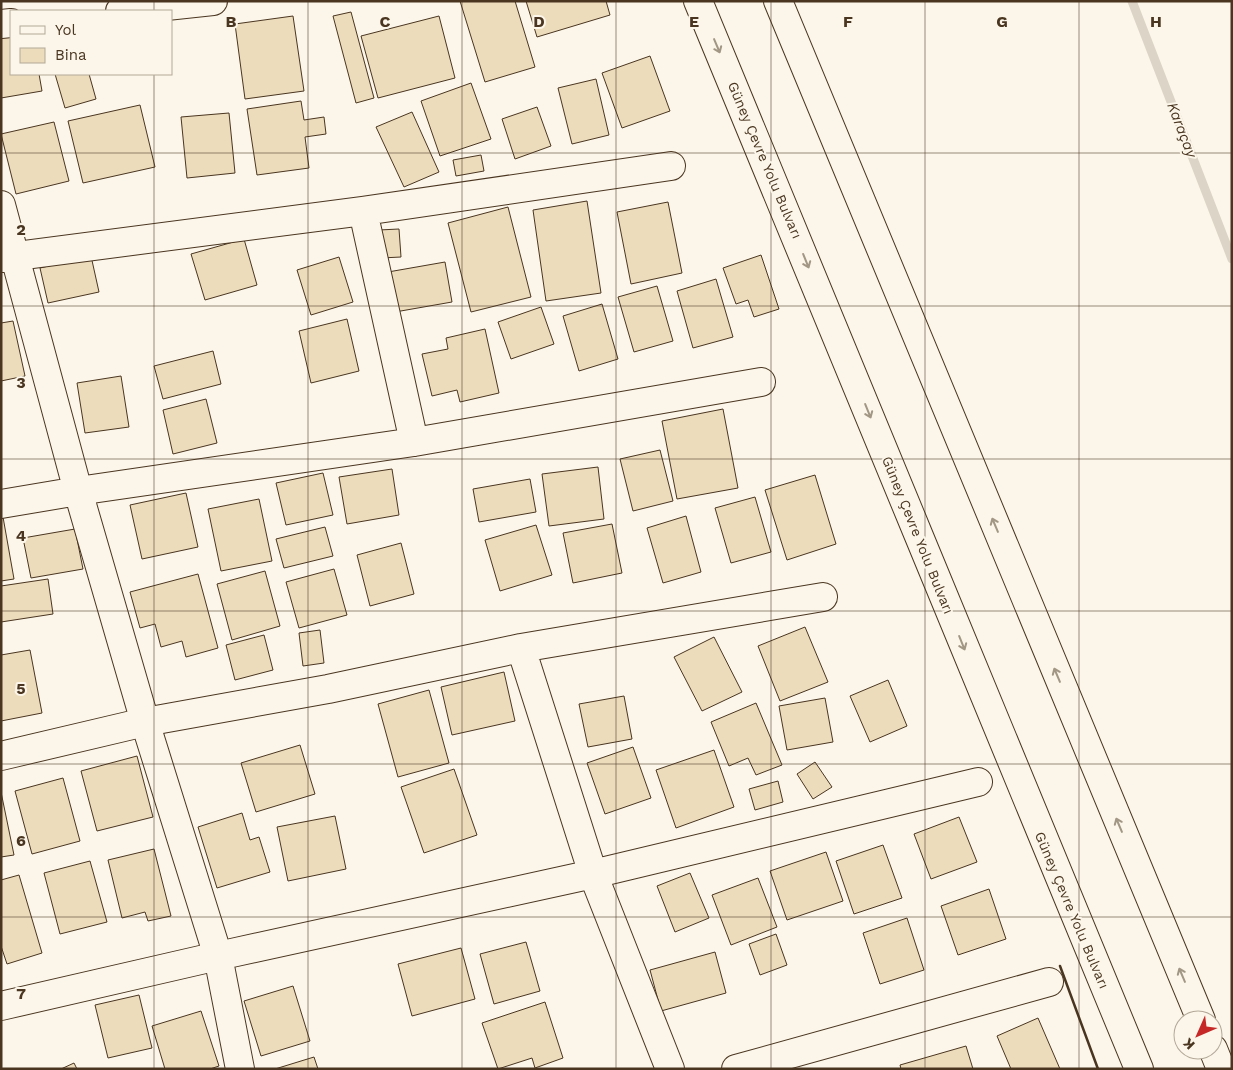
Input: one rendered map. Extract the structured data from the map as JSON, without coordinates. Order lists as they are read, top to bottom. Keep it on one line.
{"streets":{"main road":["Güney Çevre Yolu Bulvarı"]},"water":["Karaçay"],"legend":["Yol","Bina"],"north":"bottom left","grid":{"columns":["B","C","D","E","F","G","H"],"rows":["2","3","4","5","6","7"]}}
